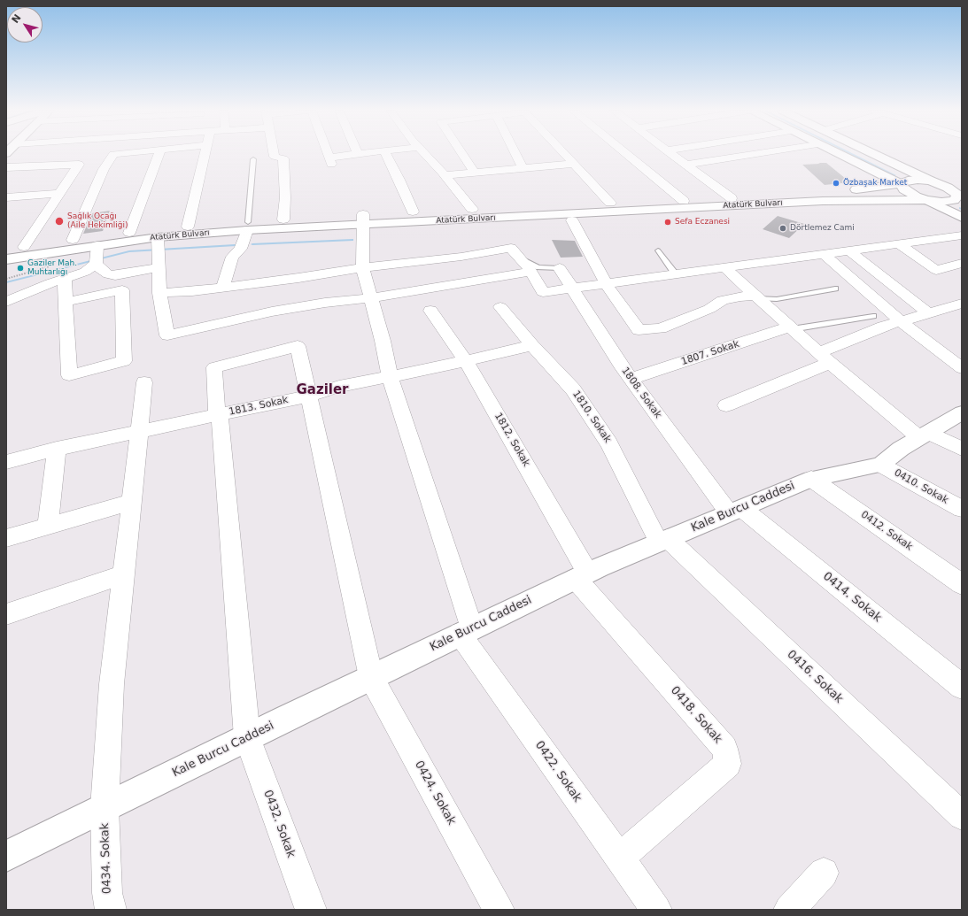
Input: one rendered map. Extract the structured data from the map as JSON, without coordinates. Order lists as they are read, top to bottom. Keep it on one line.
{"streets":{"main road":["Atatürk Bulvarı","Kale Burcu Caddesi"],"street":["1807. Sokak","1808. Sokak","1813. Sokak","1810. Sokak","1812. Sokak","0410. Sokak","0412. Sokak","0414. Sokak","0416. Sokak","0418. Sokak","0422. Sokak","0424. Sokak","0432. Sokak","0434. Sokak"]},"crossings":[["Atatürk Bulvarı","0422. Sokak"],["1807. Sokak","1808. Sokak"],["1808. Sokak","Kale Burcu Caddesi"],["1808. Sokak","0414. Sokak"],["1813. Sokak","1810. Sokak"],["1813. Sokak","1812. Sokak"],["1813. Sokak","0422. Sokak"],["1813. Sokak","0424. Sokak"],["1813. Sokak","0432. Sokak"],["1813. Sokak","0434. Sokak"],["1810. Sokak","Kale Burcu Caddesi"],["1810. Sokak","0416. Sokak"],["1812. Sokak","Kale Burcu Caddesi"],["1812. Sokak","0418. Sokak"],["0410. Sokak","Kale Burcu Caddesi"],["Kale Burcu Caddesi","0412. Sokak"],["Kale Burcu Caddesi","0414. Sokak"],["Kale Burcu Caddesi","0416. Sokak"],["Kale Burcu Caddesi","0418. Sokak"],["Kale Burcu Caddesi","0422. Sokak"],["Kale Burcu Caddesi","0424. Sokak"],["Kale Burcu Caddesi","0432. Sokak"],["Kale Burcu Caddesi","0434. Sokak"],["0418. Sokak","0422. Sokak"],["0424. Sokak","0432. Sokak"]],"districts":["Gaziler"],"places":["Özbaşak Market","Sağlık Ocağı (Aile Hekimliği)","Sefa Eczanesi","Dörtlemez Cami","Gaziler Mah. Muhtarlığı"],"north":"top left"}
